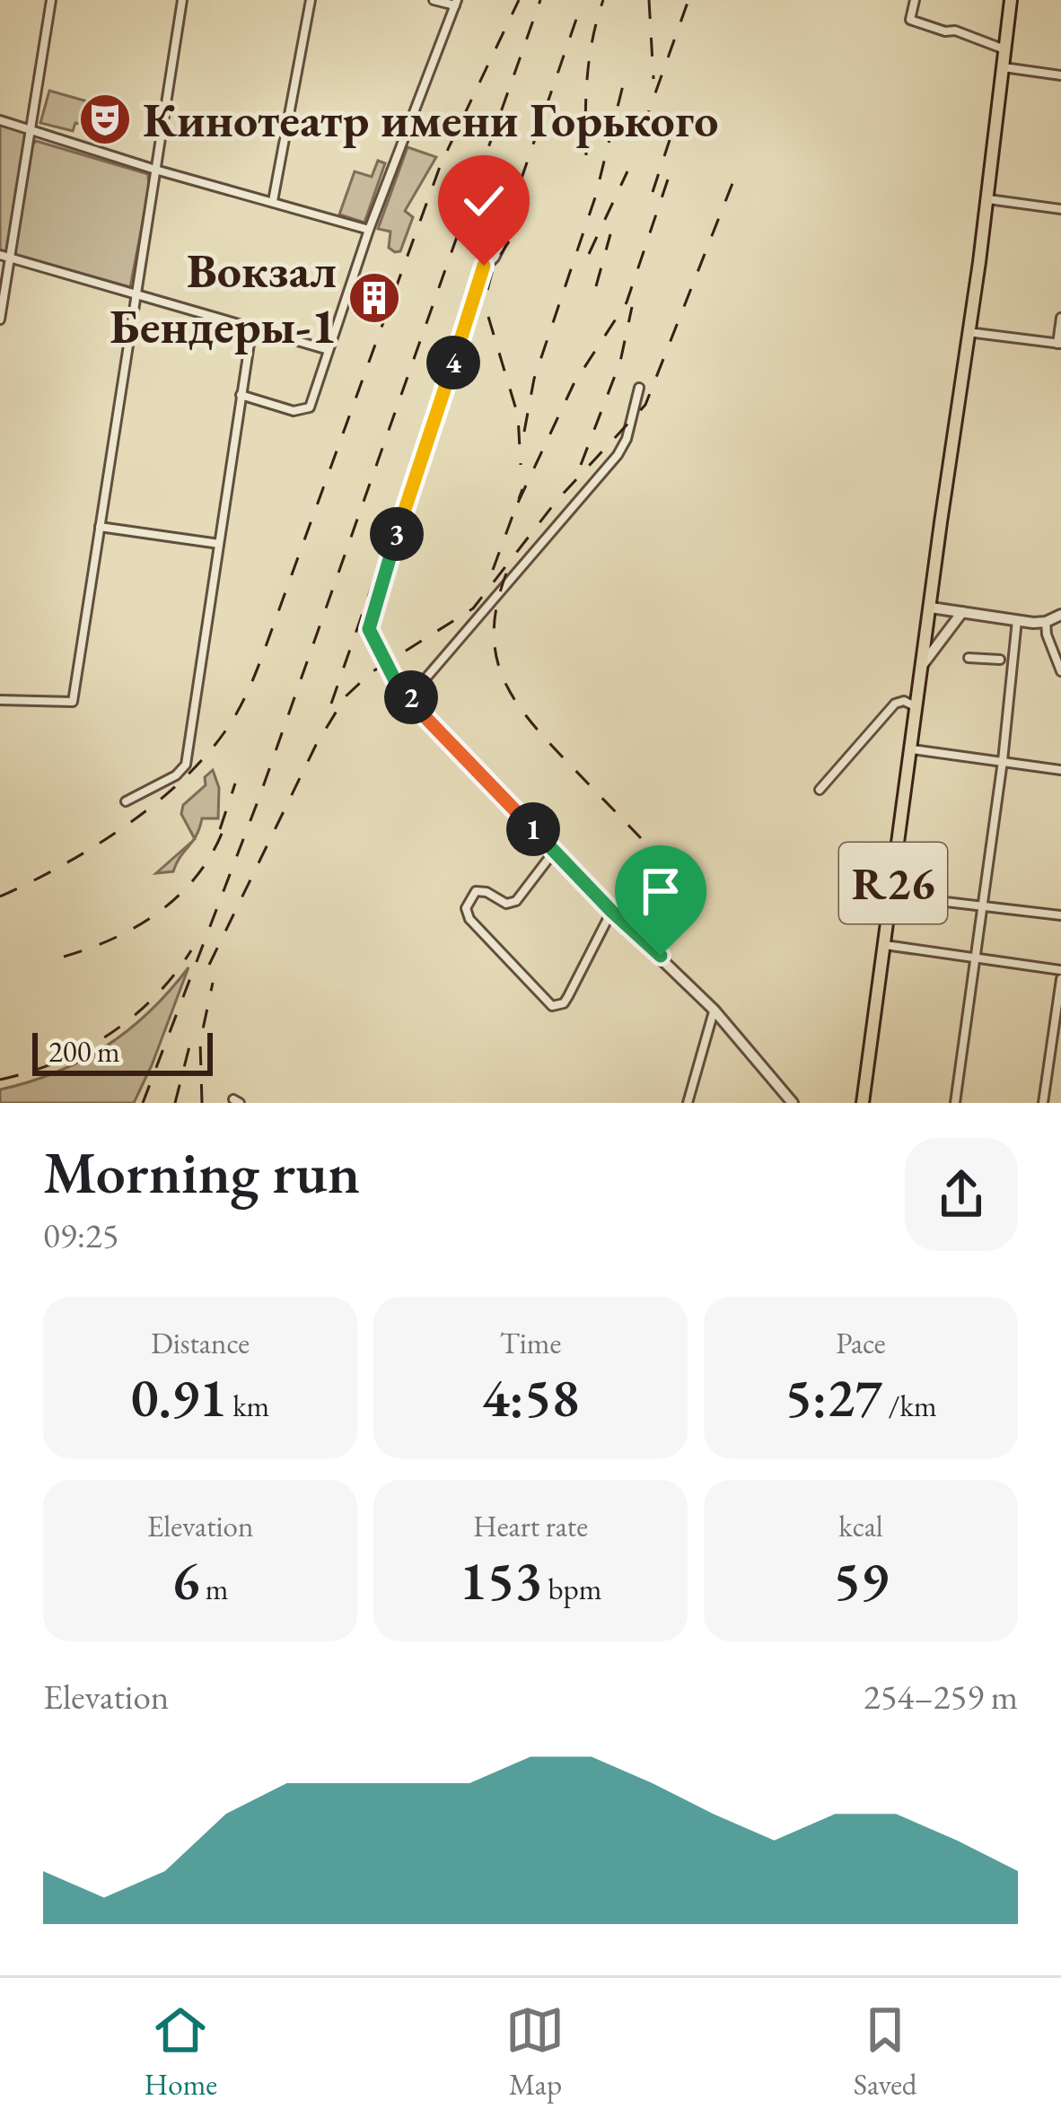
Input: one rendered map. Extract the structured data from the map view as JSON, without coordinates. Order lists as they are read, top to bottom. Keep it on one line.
{"streets":{"main road":["R26"]},"places":{"theatre":["Кинотеатр имени Горького"],"building":["Вокзал Бендеры-1"]},"scale_bar":"200 m","page":{"pins":["4","3","2","1"],"scale":"200 m","heading":["Morning run","09:25"],"stats":[["Distance","0.91 km"],["Time","4:58"],["Pace","5:27 /km"],["Elevation","6 m"],["Heart rate","153 bpm"],["kcal","59"]],"chart":["Elevation","254–259 m"],"tabs":["Home","Map","Saved"]}}
